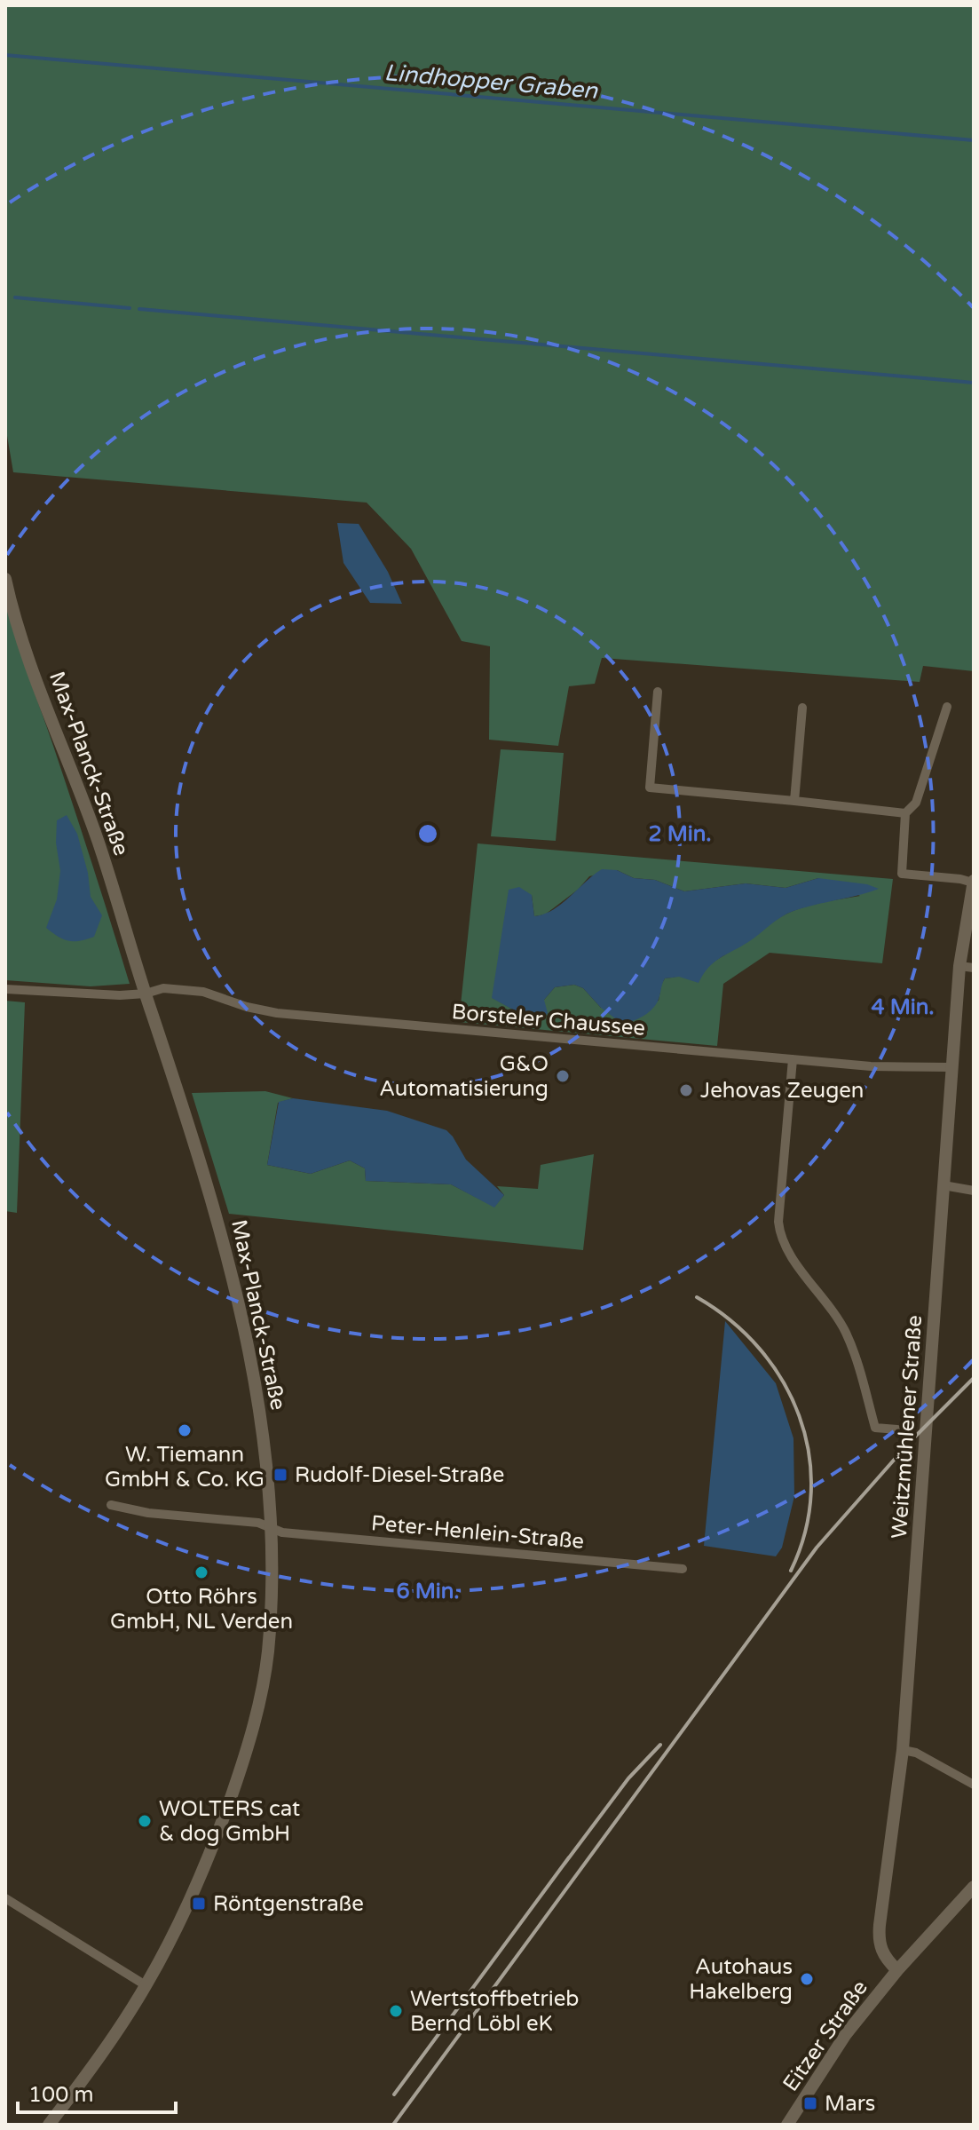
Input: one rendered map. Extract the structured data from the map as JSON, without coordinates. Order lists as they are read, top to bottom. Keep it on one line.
{"streets":{"street":["Max-Planck-Straße","Borsteler Chaussee","Weitzmühlener Straße","Peter-Henlein-Straße","Eitzer Straße"]},"crossings":[["Max-Planck-Straße","Borsteler Chaussee"],["Max-Planck-Straße","Peter-Henlein-Straße"],["Borsteler Chaussee","Weitzmühlener Straße"],["Weitzmühlener Straße","Eitzer Straße"]],"water":["Lindhopper Graben"],"places":{"other":["G&O Automatisierung","Jehovas Zeugen","W. Tiemann GmbH & Co. KG","Otto Röhrs GmbH, NL Verden","WOLTERS cat & dog GmbH","Autohaus Hakelberg","Wertstoffbetrieb Bernd Löbl eK"],"transit":["Rudolf-Diesel-Straße","Röntgenstraße","Mars"]},"scale_bar":"100 m","rings":["2 Min.","4 Min.","6 Min."]}
